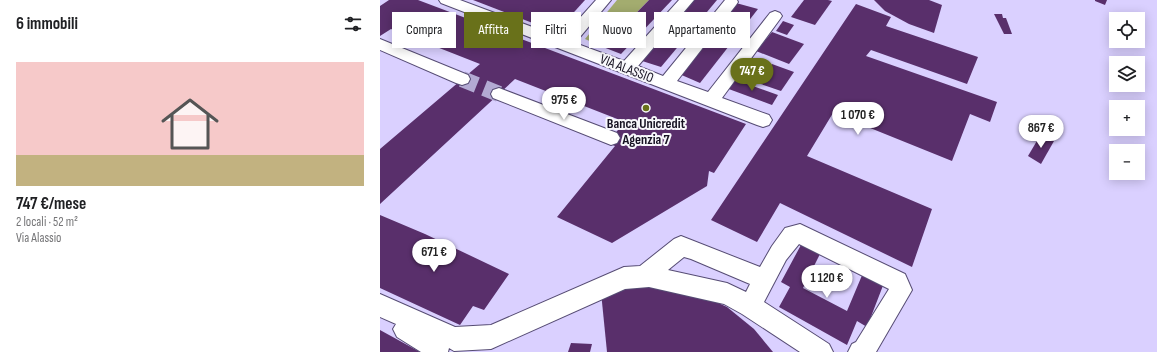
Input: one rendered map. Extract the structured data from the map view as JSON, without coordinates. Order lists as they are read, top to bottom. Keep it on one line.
{"streets":{"street":["VIA ALASSIO"]},"places":["Banca Unicredit Agenzia 7"],"page":{"heading":"6 immobili","map_buttons":["+","−"],"chip":["Compra","Affitta","Filtri","Nuovo","Appartamento"],"list":[{"name":"747 €/mese","note":"2 locali · 52 m² · Via Alassio"}],"price":["747 €","975 €","1 070 €","867 €","671 €","1 120 €"]}}
